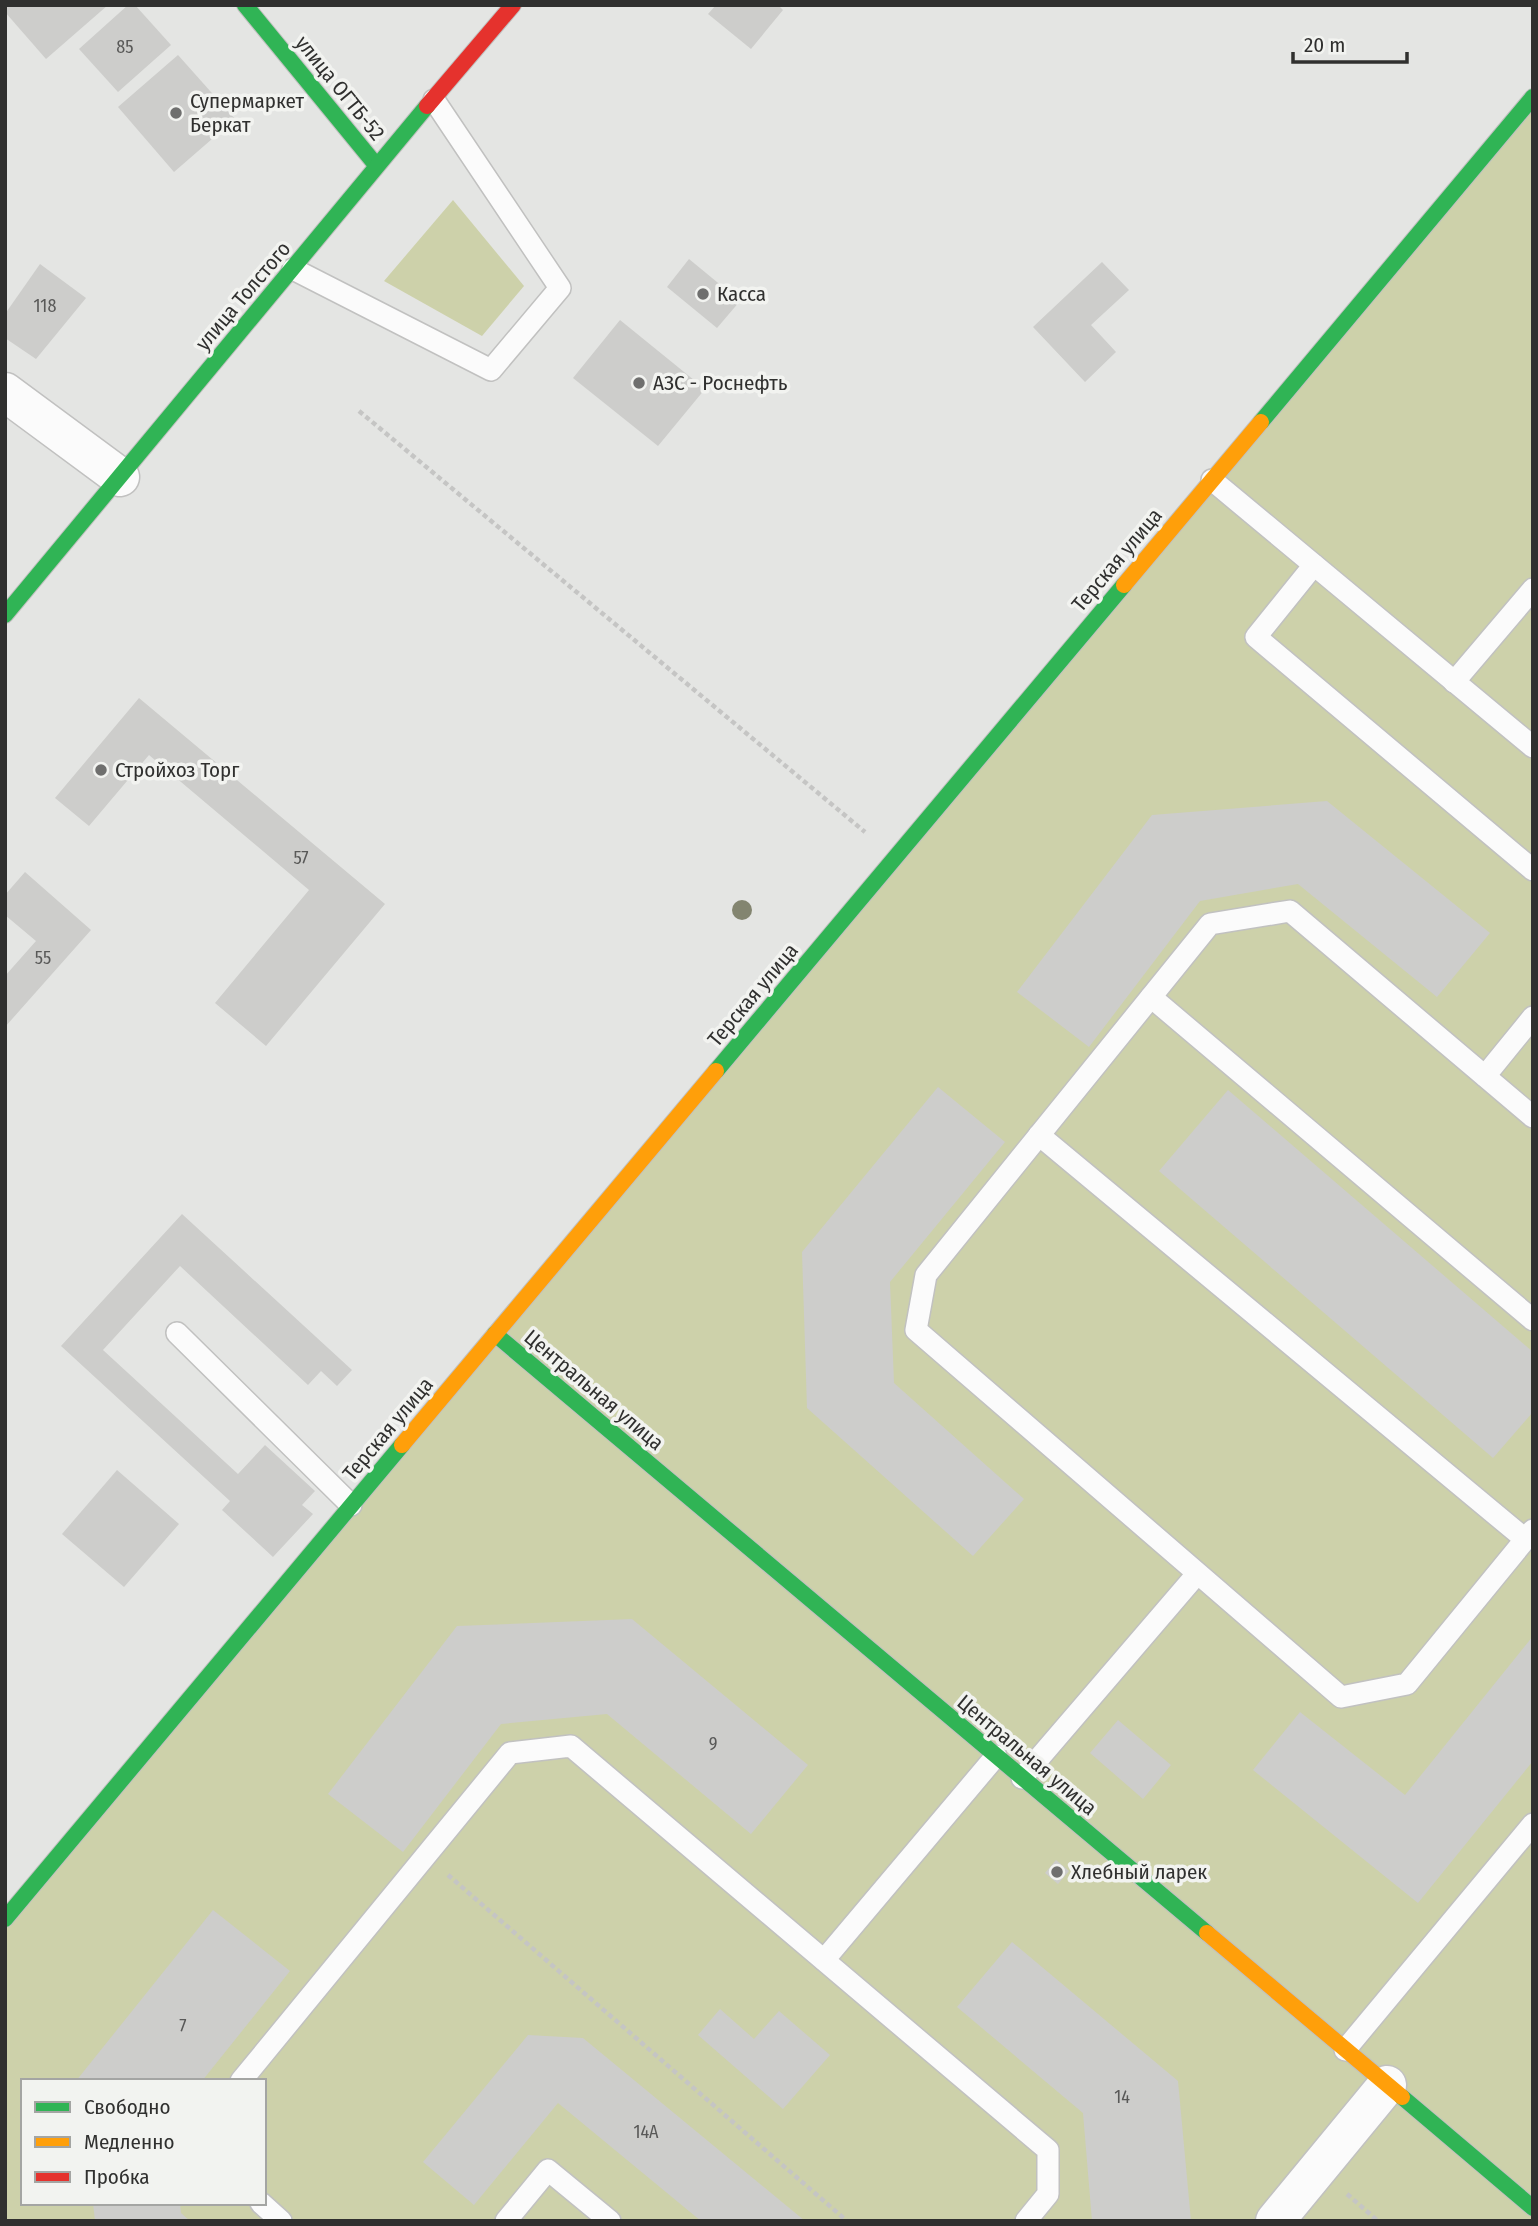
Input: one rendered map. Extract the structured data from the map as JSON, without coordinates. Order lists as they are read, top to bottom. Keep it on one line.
{"streets":{"street":["улица ОГТБ-52","улица Толстого","Терская улица","Центральная улица"]},"crossings":[["улица ОГТБ-52","улица Толстого"],["Терская улица","Центральная улица"]],"places":["Супермаркет Беркат","Касса","АЗС - Роснефть","Стройхоз Торг","Хлебный ларек"],"house_numbers":["85","118","57","55","9","7","14","14А"],"legend":["Свободно","Медленно","Пробка"],"scale_bar":"20 m"}
